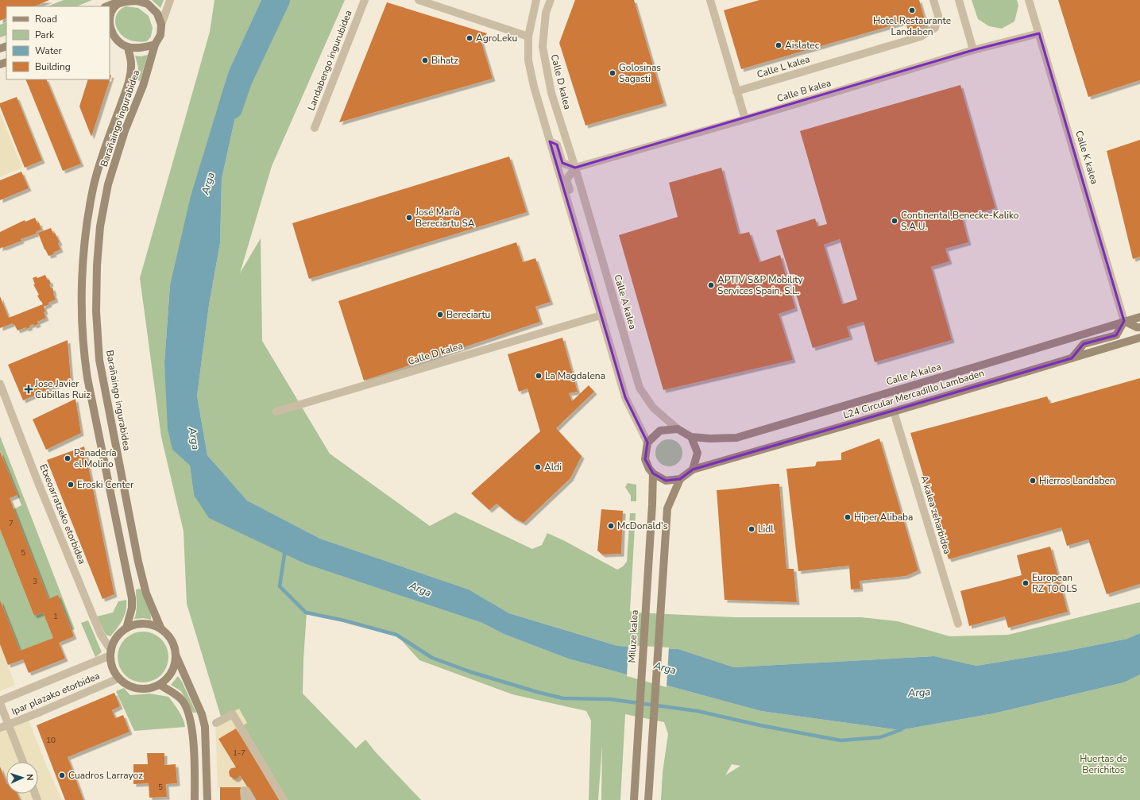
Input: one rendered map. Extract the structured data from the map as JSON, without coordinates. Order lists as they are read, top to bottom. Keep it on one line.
{"streets":{"main road":["Barañaingo ingurabidea","Calle A kalea","L24 Circular Mercadillo Lambaden","Miluze kalea"],"street":["Landabengo ingurubidea","Calle L kalea","Calle D kalea","Calle B kalea","Calle K kalea","Etxeoarratzeko etorbidea","A kalea zeharbidea","Ipar plazako etorbidea"]},"crossings":[["Calle D kalea","Calle B kalea"],["Calle D kalea","Calle A kalea"],["Calle B kalea","Calle K kalea"],["Calle B kalea","Calle A kalea"],["Barañaingo ingurabidea","Etxeoarratzeko etorbidea"],["Barañaingo ingurabidea","Ipar plazako etorbidea"],["Calle K kalea","Calle A kalea"],["Calle A kalea","L24 Circular Mercadillo Lambaden"],["Calle A kalea","Miluze kalea"],["L24 Circular Mercadillo Lambaden","A kalea zeharbidea"],["L24 Circular Mercadillo Lambaden","Miluze kalea"],["Etxeoarratzeko etorbidea","Ipar plazako etorbidea"]],"water":["Arga"],"parks":["Huertas de Berichitos"],"places":{"other":["Hotel Restaurante Landaben","AgroLeku","Aislatec","Bihatz","Golosinas Sagasti","José María Bereciartu SA","Continental,Benecke-Kaliko S.A.U.","APTIV S&P Mobility Services Spain, S.L.","Bereciartu","La Magdalena","Panadería el Molino","Aldi","Hierros Landaben","Eroski Center","Hiper Alibaba","McDonald's","Lidl","European RZ TOOLS","Cuadros Larrayoz"],"health":["Jose Javier Cubillas Ruiz"]},"house_numbers":["7","5","3","1","10","1-7","5"],"legend":["Road","Park","Water","Building"],"north":"right"}
